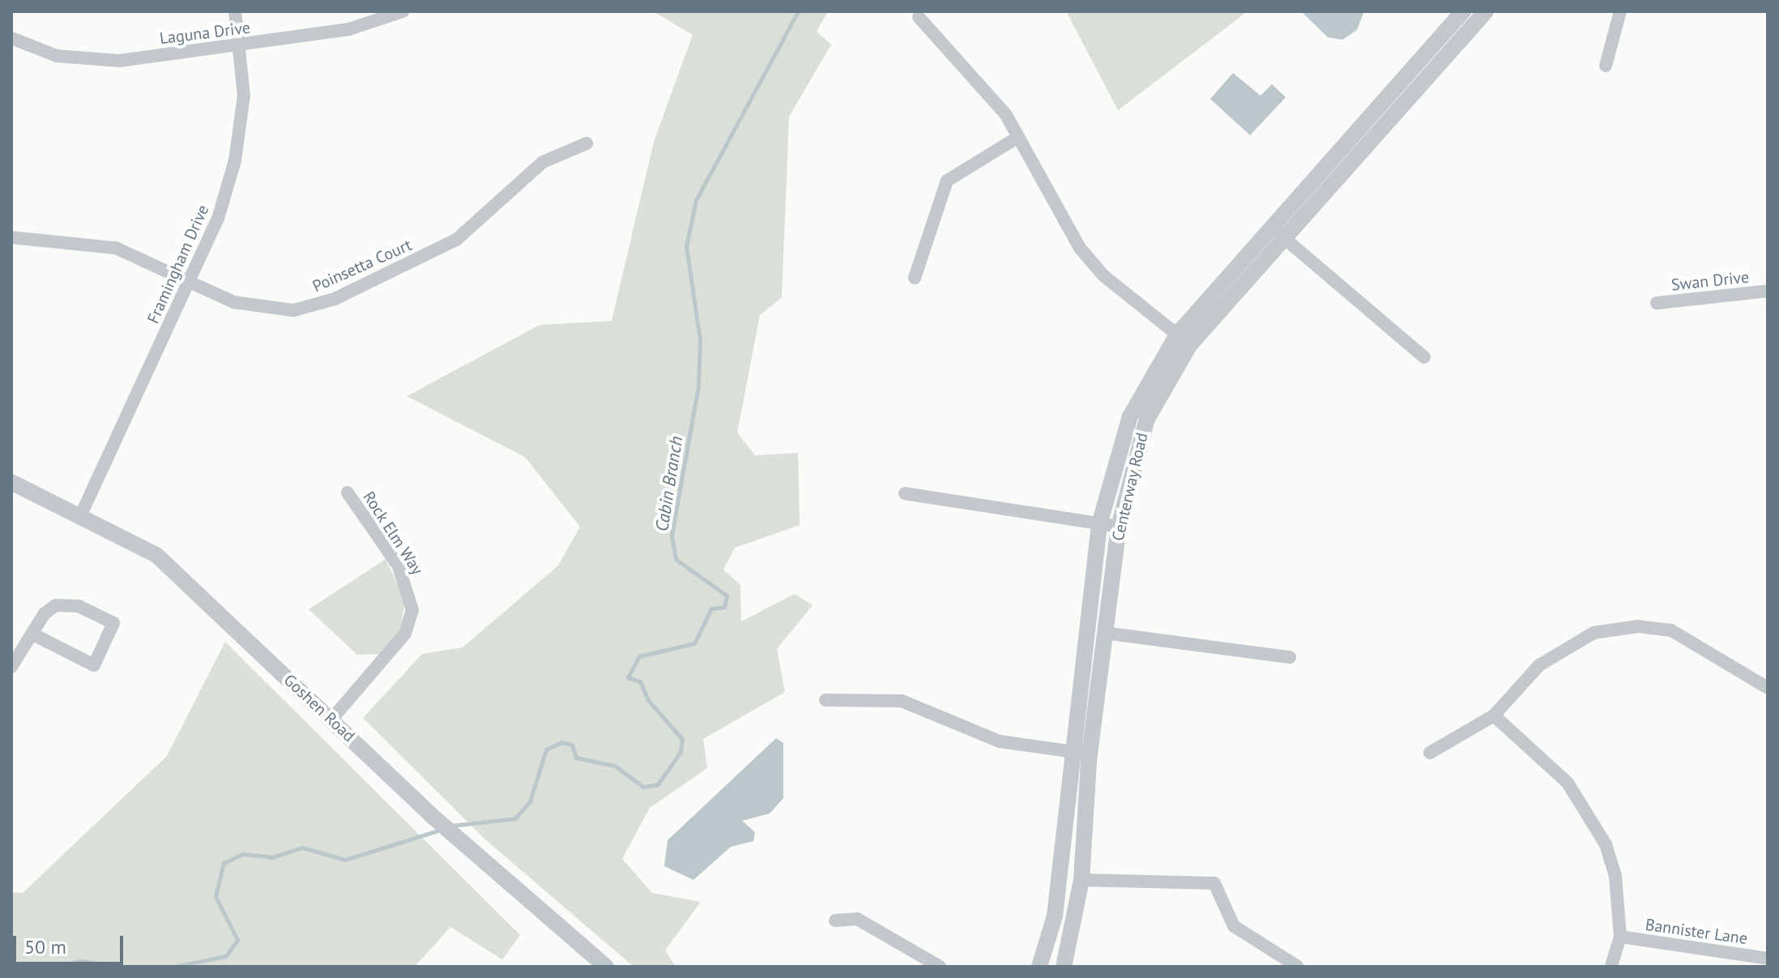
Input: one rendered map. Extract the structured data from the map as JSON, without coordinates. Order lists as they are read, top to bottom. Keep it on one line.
{"streets":{"street":["Laguna Drive","Framingham Drive","Poinsetta Court","Swan Drive","Centerway Road","Rock Elm Way","Goshen Road","Bannister Lane"]},"crossings":[["Laguna Drive","Framingham Drive"],["Framingham Drive","Poinsetta Court"],["Framingham Drive","Goshen Road"],["Rock Elm Way","Goshen Road"]],"water":["Cabin Branch"],"scale_bar":"50 m"}
